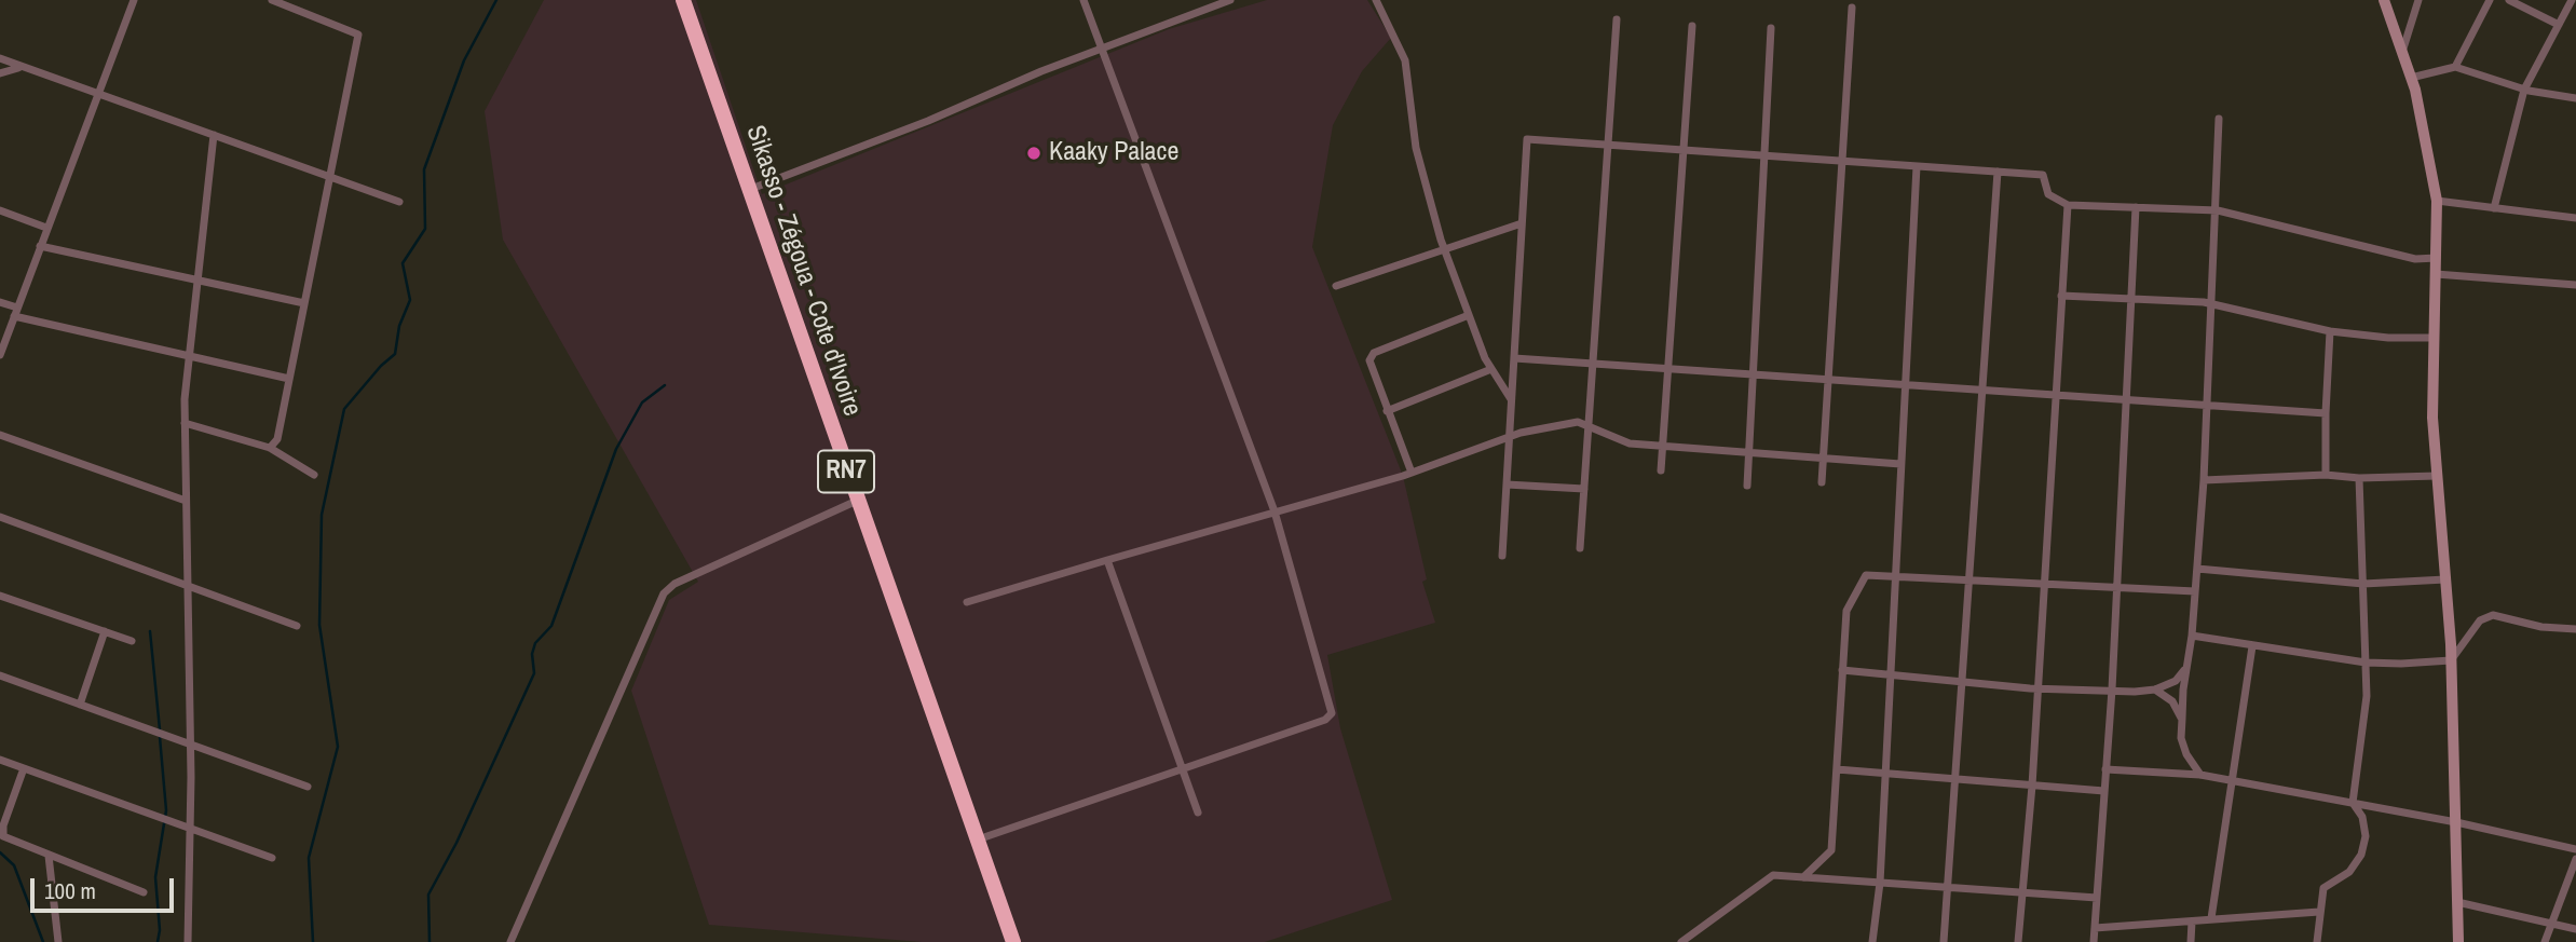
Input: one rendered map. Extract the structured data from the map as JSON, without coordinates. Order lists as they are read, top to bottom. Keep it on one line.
{"streets":{"highway":["Sikasso - Zégoua - Cote d'Ivoire","RN7"]},"places":["Kaaky Palace"],"scale_bar":"100 m"}
